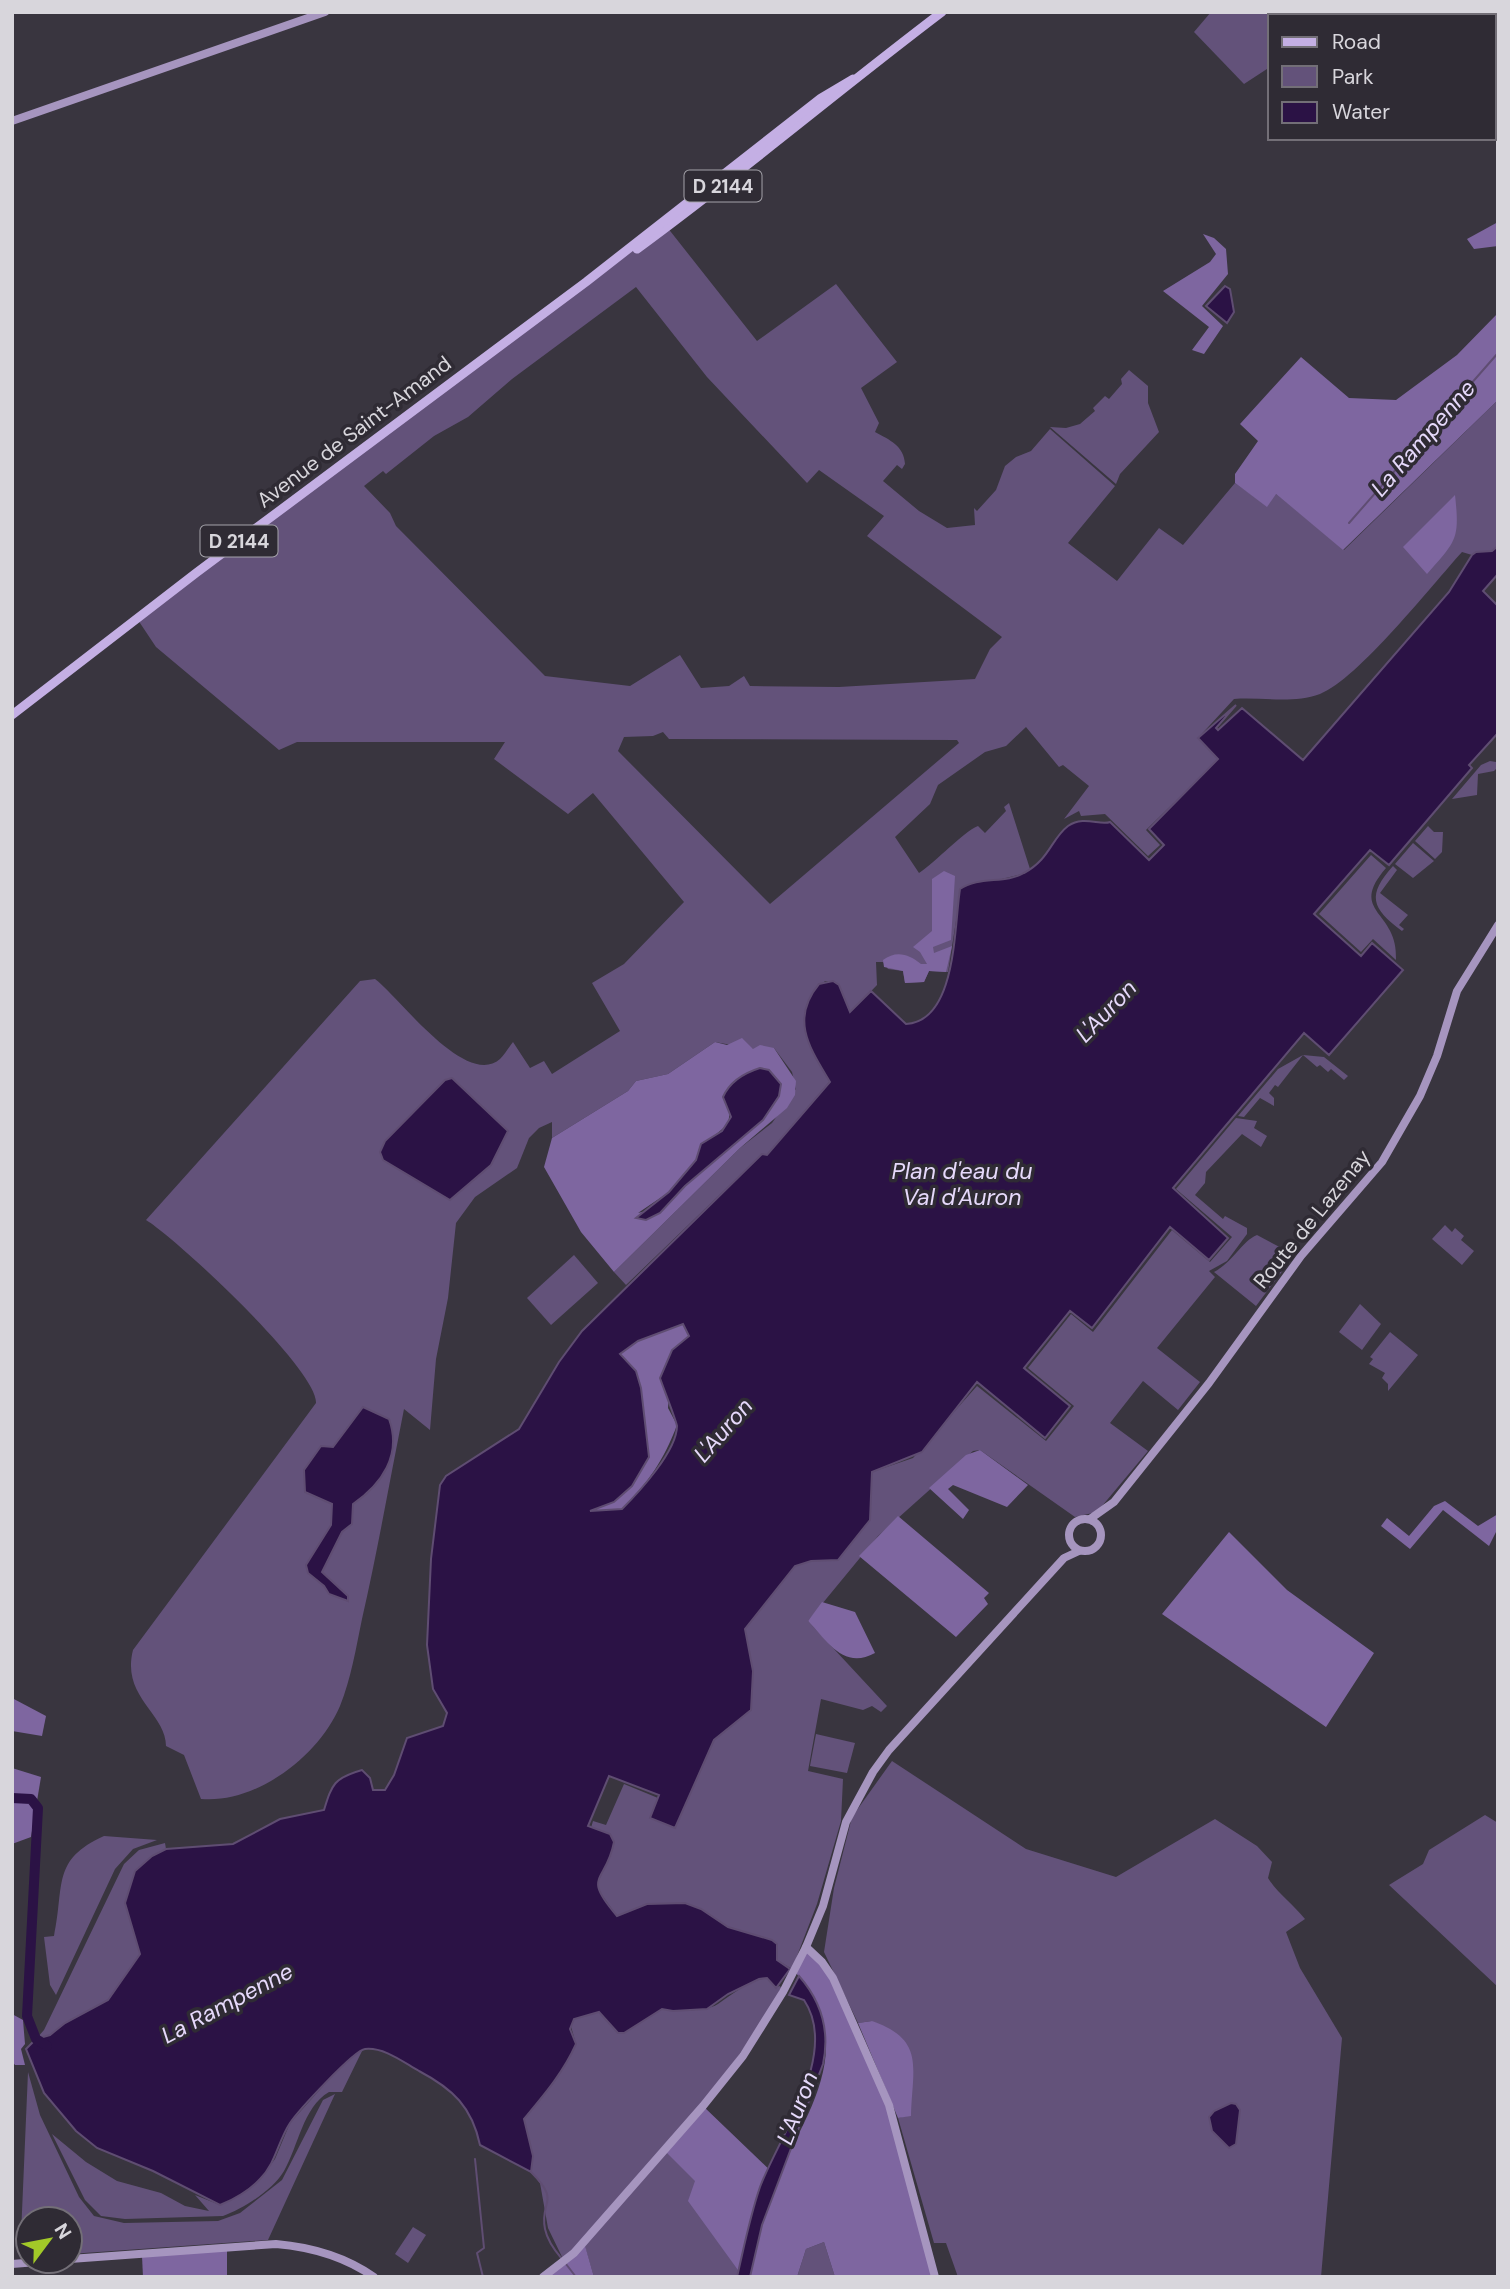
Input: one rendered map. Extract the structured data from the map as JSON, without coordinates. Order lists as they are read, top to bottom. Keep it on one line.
{"streets":{"main road":["D 2144","Avenue de Saint-Amand"],"street":["Route de Lazenay"]},"water":["La Rampenne","L'Auron","Plan d'eau du Val d'Auron"],"legend":["Road","Park","Water"],"north":"top right"}
